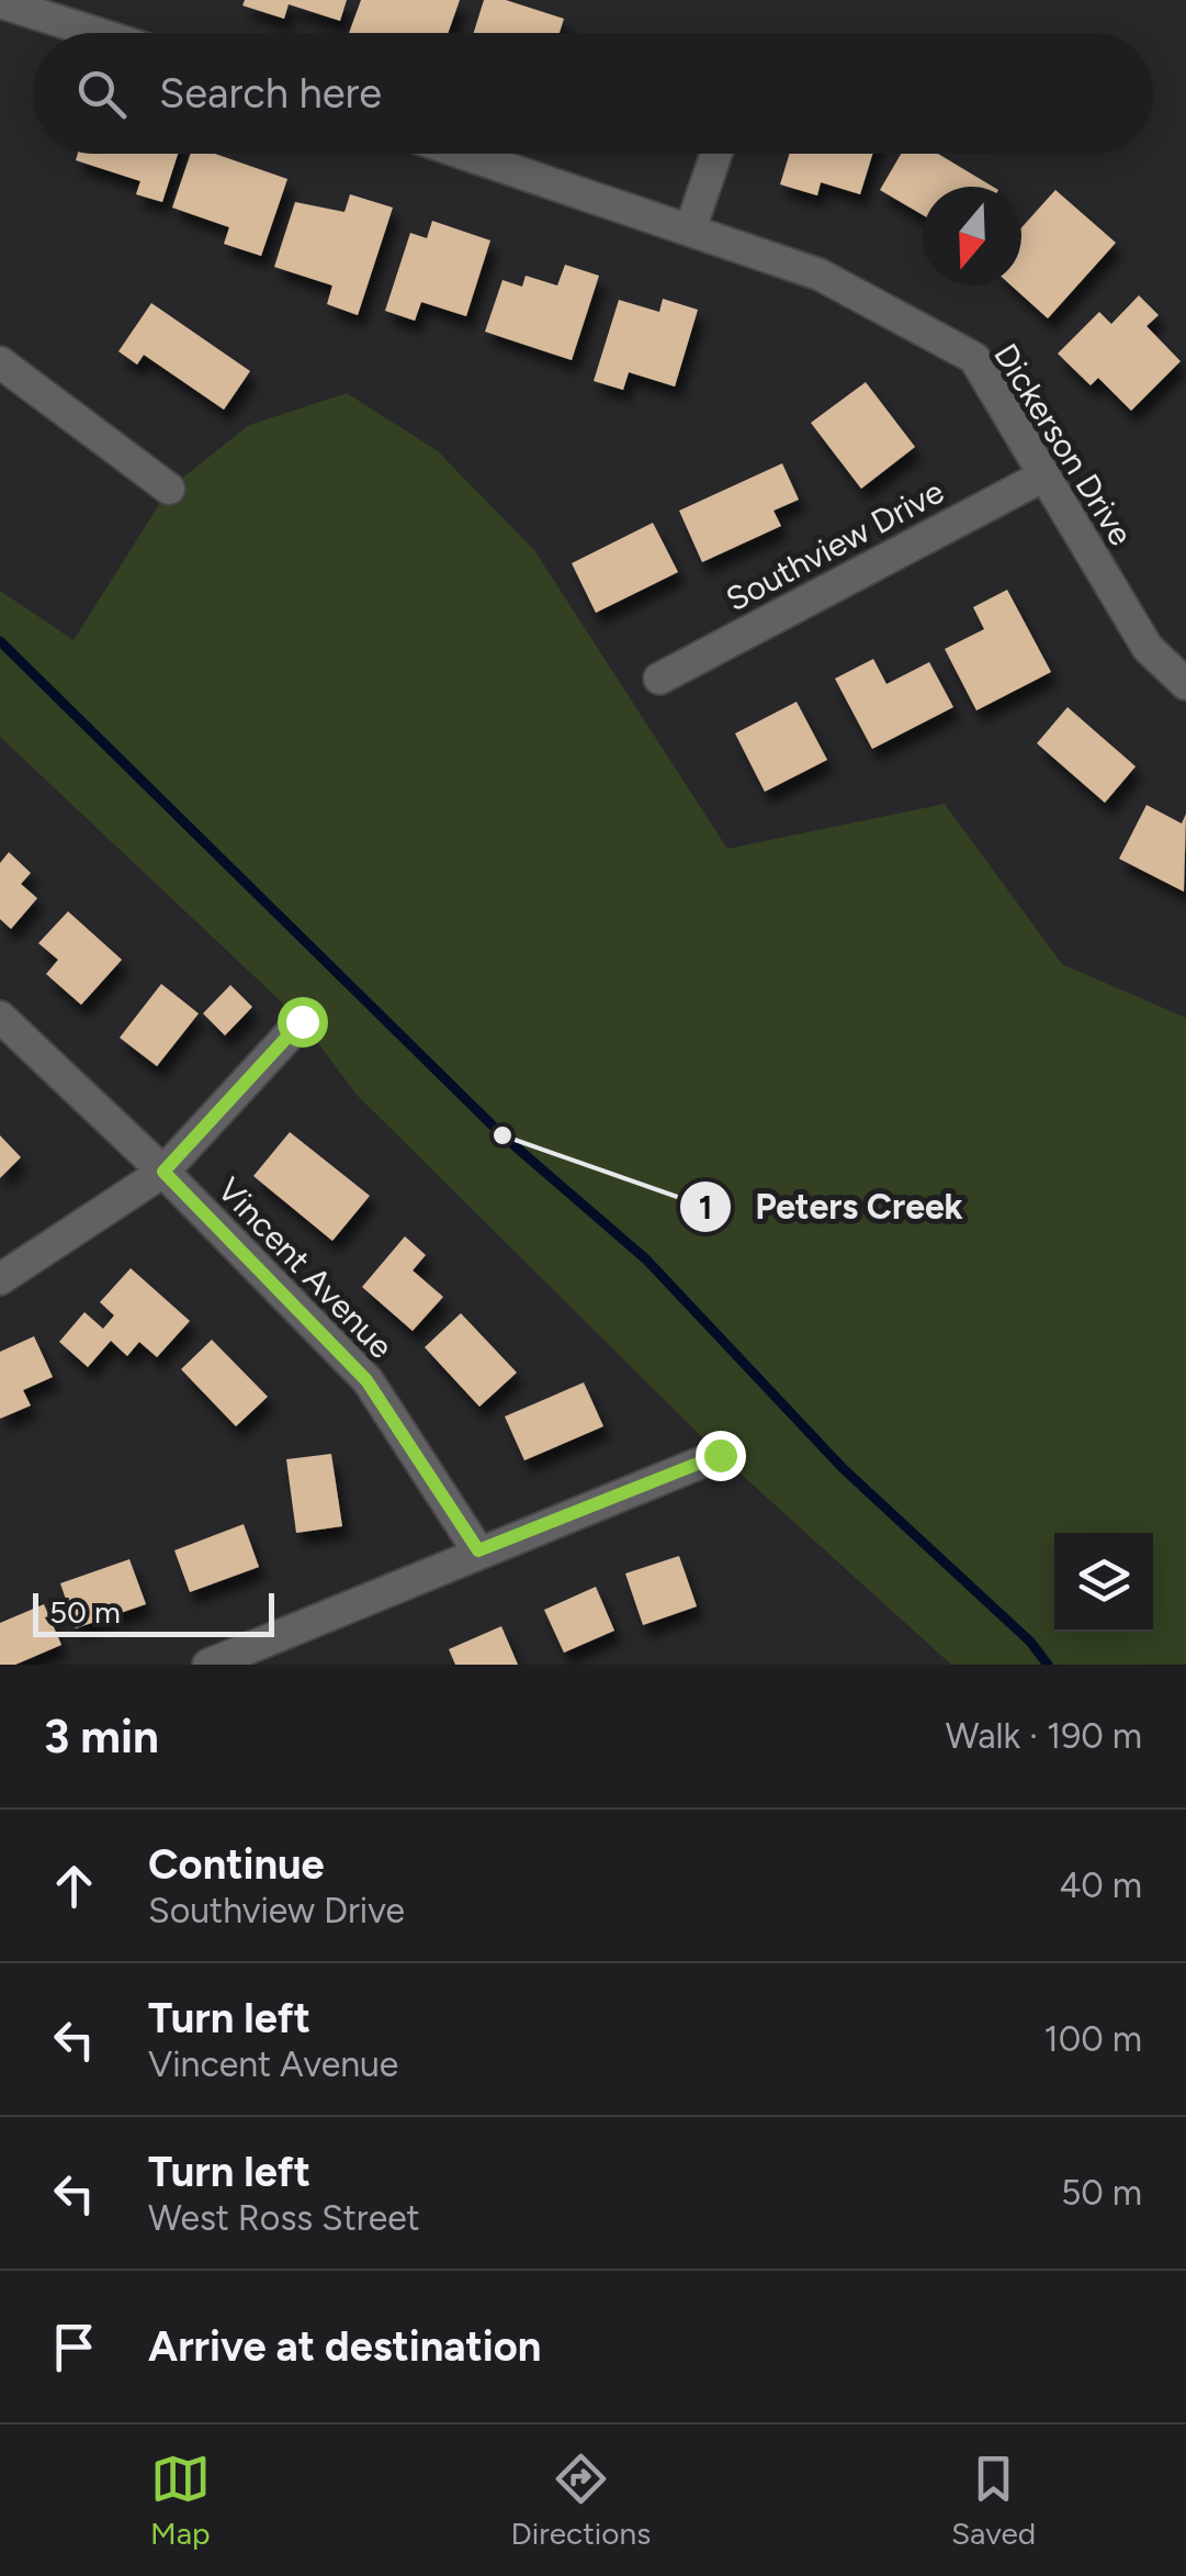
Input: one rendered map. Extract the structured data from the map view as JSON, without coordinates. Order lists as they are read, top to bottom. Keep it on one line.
{"streets":{"street":["Dickerson Drive","Southview Drive","Vincent Avenue"]},"crossings":[["Dickerson Drive","Southview Drive"]],"places":["Peters Creek"],"scale_bar":"50 m","north":"bottom","page":{"search":"Search here","scale":"50 m","heading":["3 min","Walk · 190 m"],"list":[["Continue","Southview Drive","40 m"],["Turn left","Vincent Avenue","100 m"],["Turn left","West Ross Street","50 m"],"Arrive at destination"],"nav":["Map","Directions","Saved"]}}
